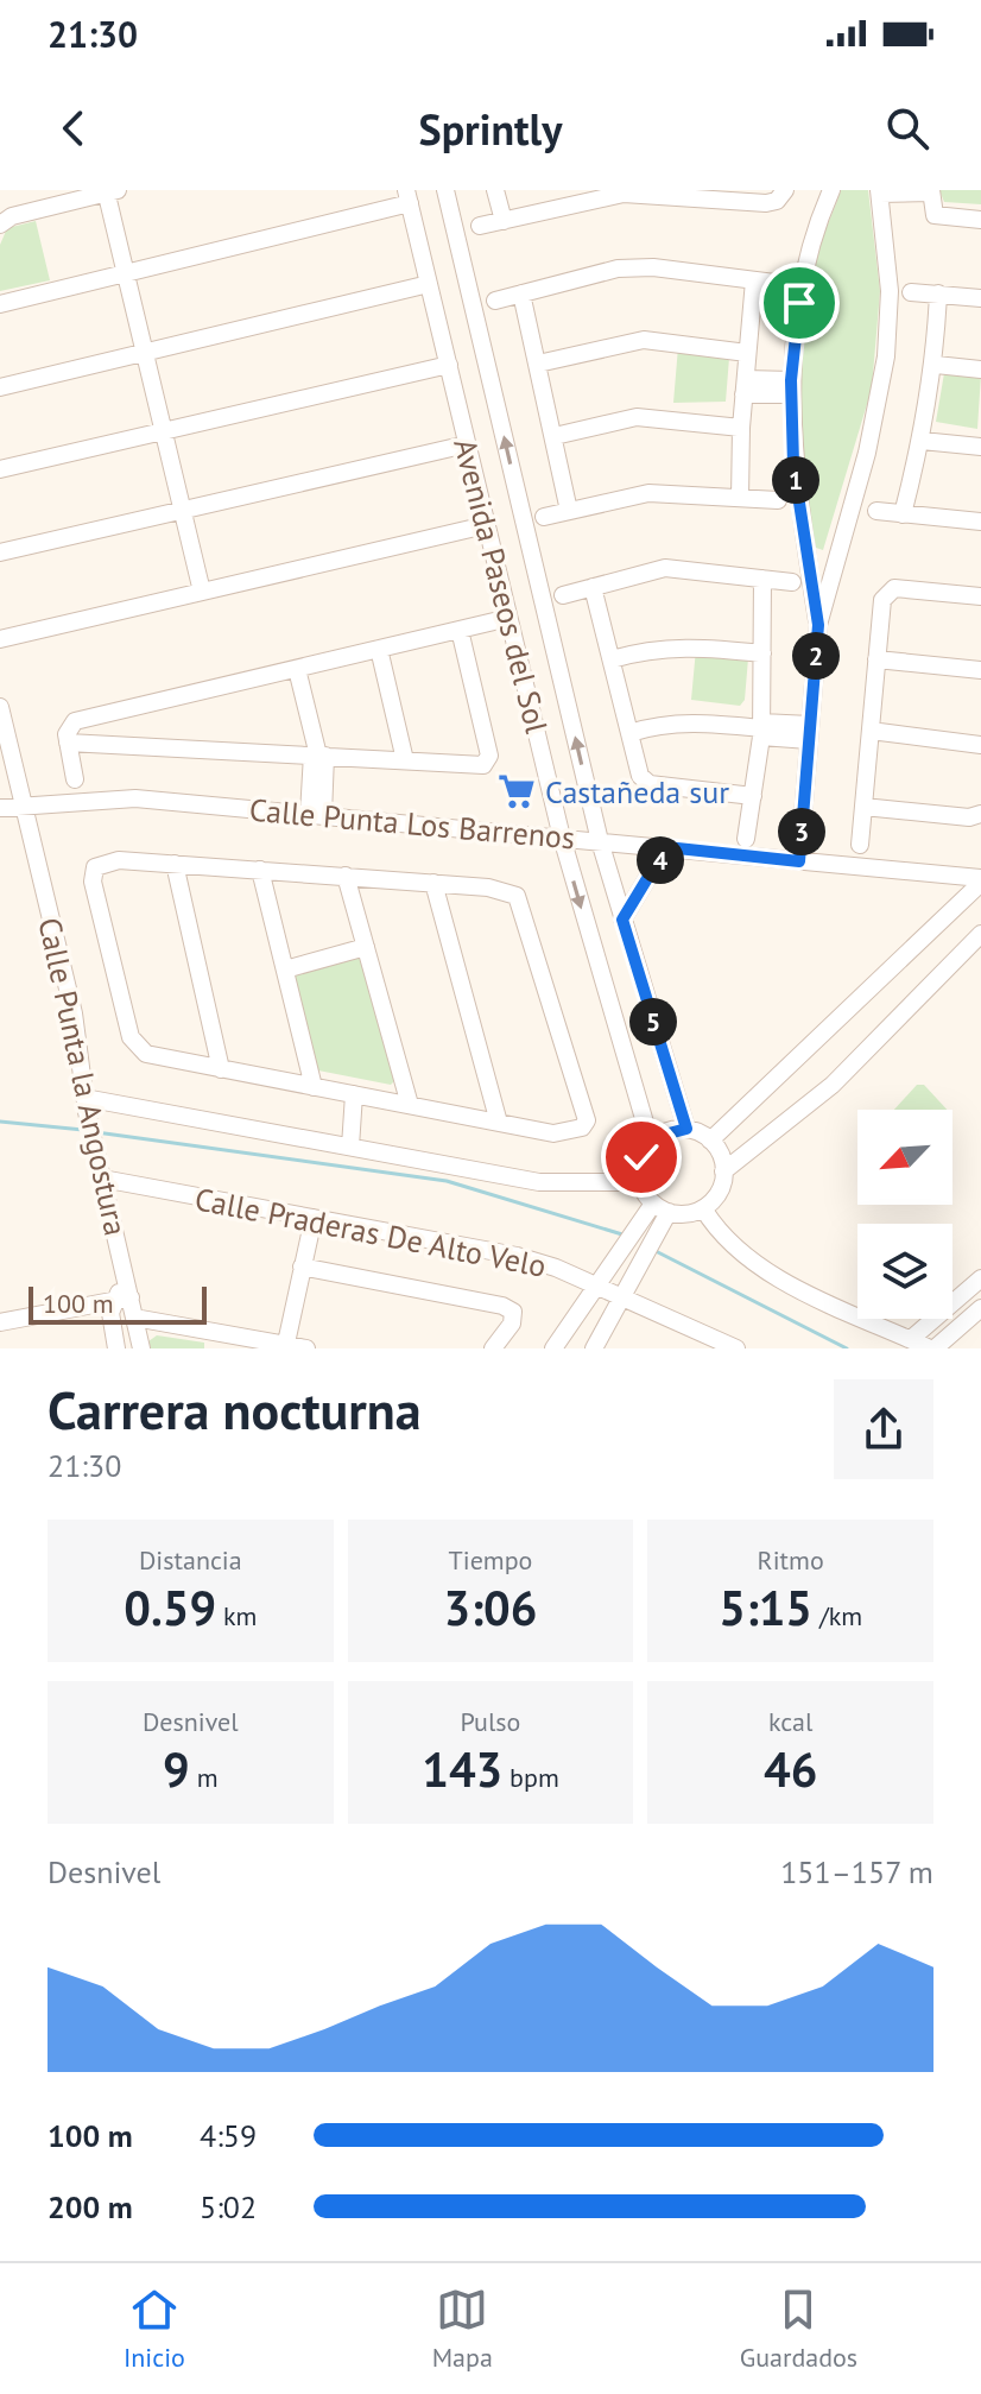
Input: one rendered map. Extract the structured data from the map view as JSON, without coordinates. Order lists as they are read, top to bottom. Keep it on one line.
{"streets":{"street":["Avenida Paseos del Sol","Calle Punta Los Barrenos","Calle Punta la Angostura","Calle Praderas De Alto Velo"]},"crossings":[["Avenida Paseos del Sol","Calle Punta Los Barrenos"],["Calle Punta Los Barrenos","Calle Punta la Angostura"],["Calle Punta la Angostura","Calle Praderas De Alto Velo"]],"places":{"supermarket":["Castañeda sur"]},"scale_bar":"100 m","north":"bottom left","page":{"status":"21:30","header":"Sprintly","pins":["1","2","3","4","5"],"scale":"100 m","heading":["Carrera nocturna","21:30"],"stats":[["Distancia","0.59 km"],["Tiempo","3:06"],["Ritmo","5:15 /km"],["Desnivel","9 m"],["Pulso","143 bpm"],["kcal","46"]],"chart":["Desnivel","151–157 m"],"list":[{"name":"100 m","note":"4:59"},{"name":"200 m","note":"5:02"}],"tabs":["Inicio","Mapa","Guardados"]}}
